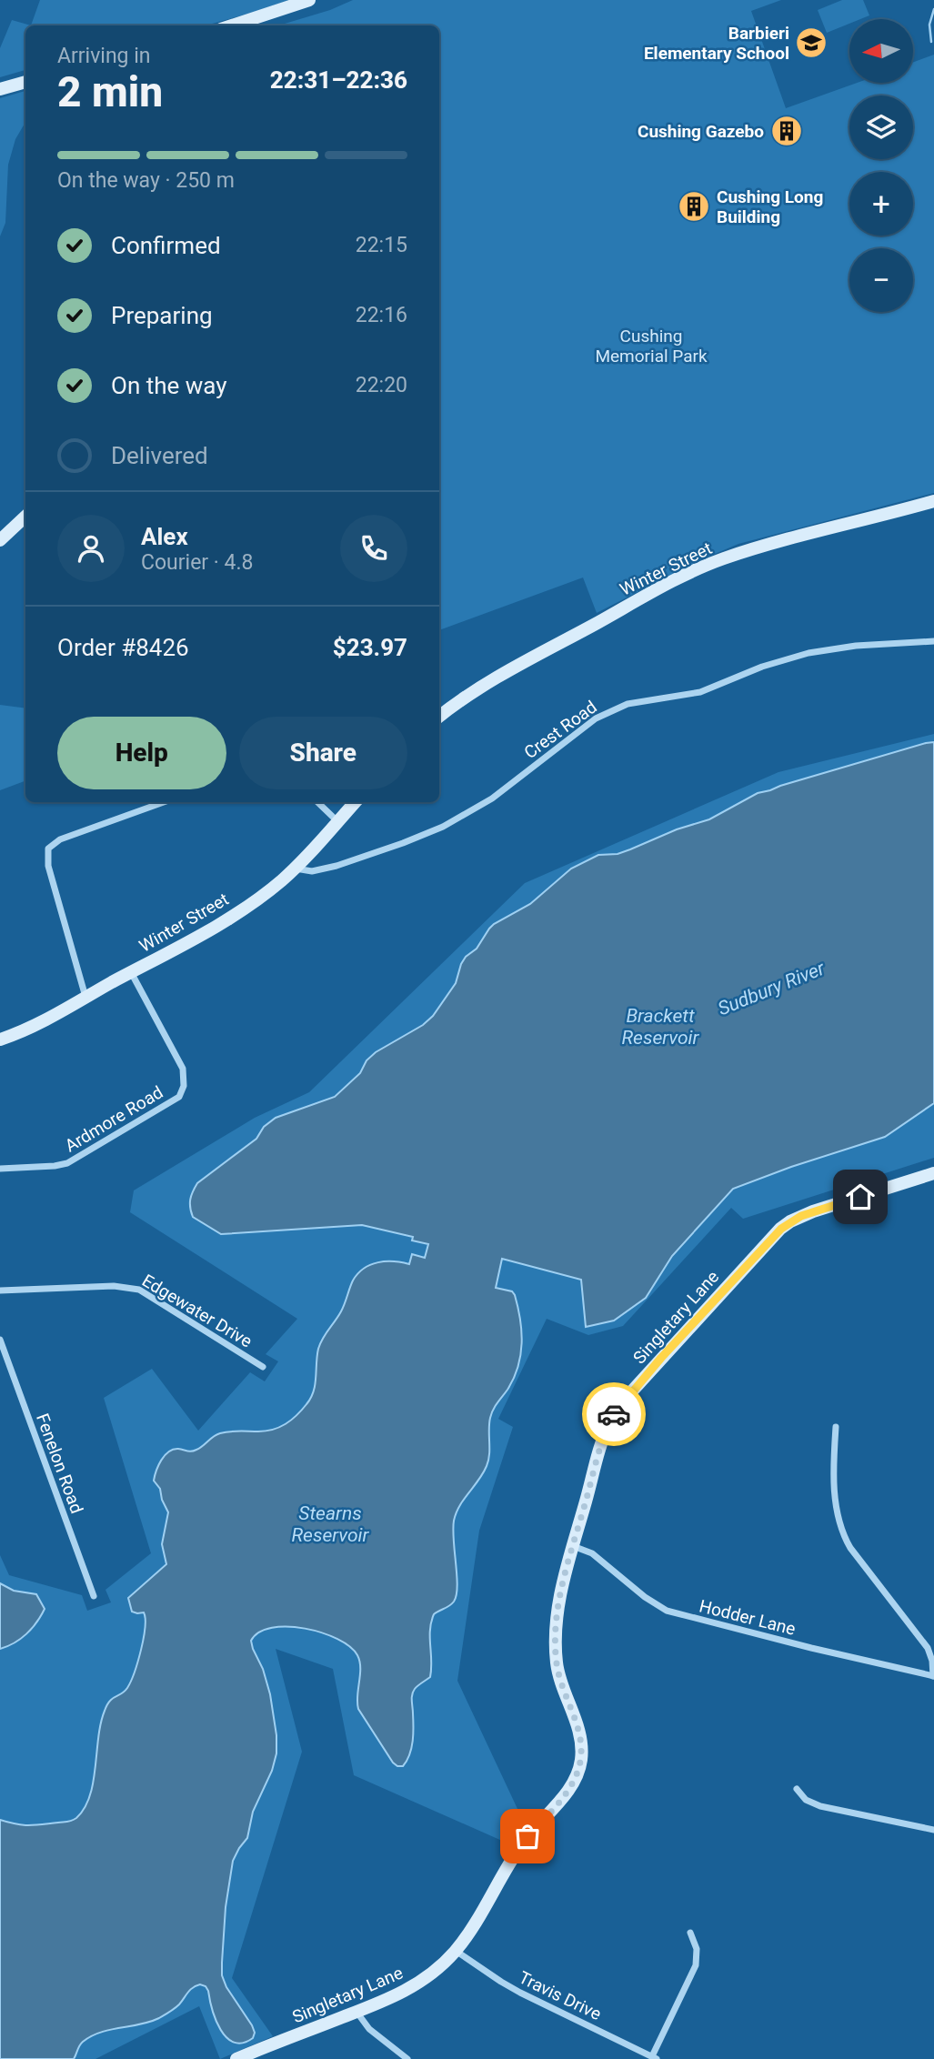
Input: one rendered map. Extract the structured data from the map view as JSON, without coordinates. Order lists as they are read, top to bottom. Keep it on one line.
{"streets":{"street":["Winter Street","Crest Road","Ardmore Road","Edgewater Drive","Singletary Lane","Fenelon Road","Hodder Lane","Travis Drive"]},"crossings":[["Winter Street","Crest Road"],["Winter Street","Ardmore Road"],["Singletary Lane","Hodder Lane"],["Singletary Lane","Travis Drive"]],"water":["Sudbury River","Brackett Reservoir","Stearns Reservoir"],"parks":["Cushing Memorial Park"],"places":{"school or university":["Barbieri Elementary School"],"building":["Cushing Gazebo","Cushing Long Building"]},"north":"left","page":{"map_buttons":["+","−"],"heading":["2 min","Arriving in","22:31–22:36"],"panel":["Alex","Courier · 4.8","Order #8426","$23.97"],"bar":"On the way · 250 m","list":[["Confirmed","22:15"],["Preparing","22:16"],["On the way","22:20"],"Delivered"],"buttons":["Help","Share"]}}
